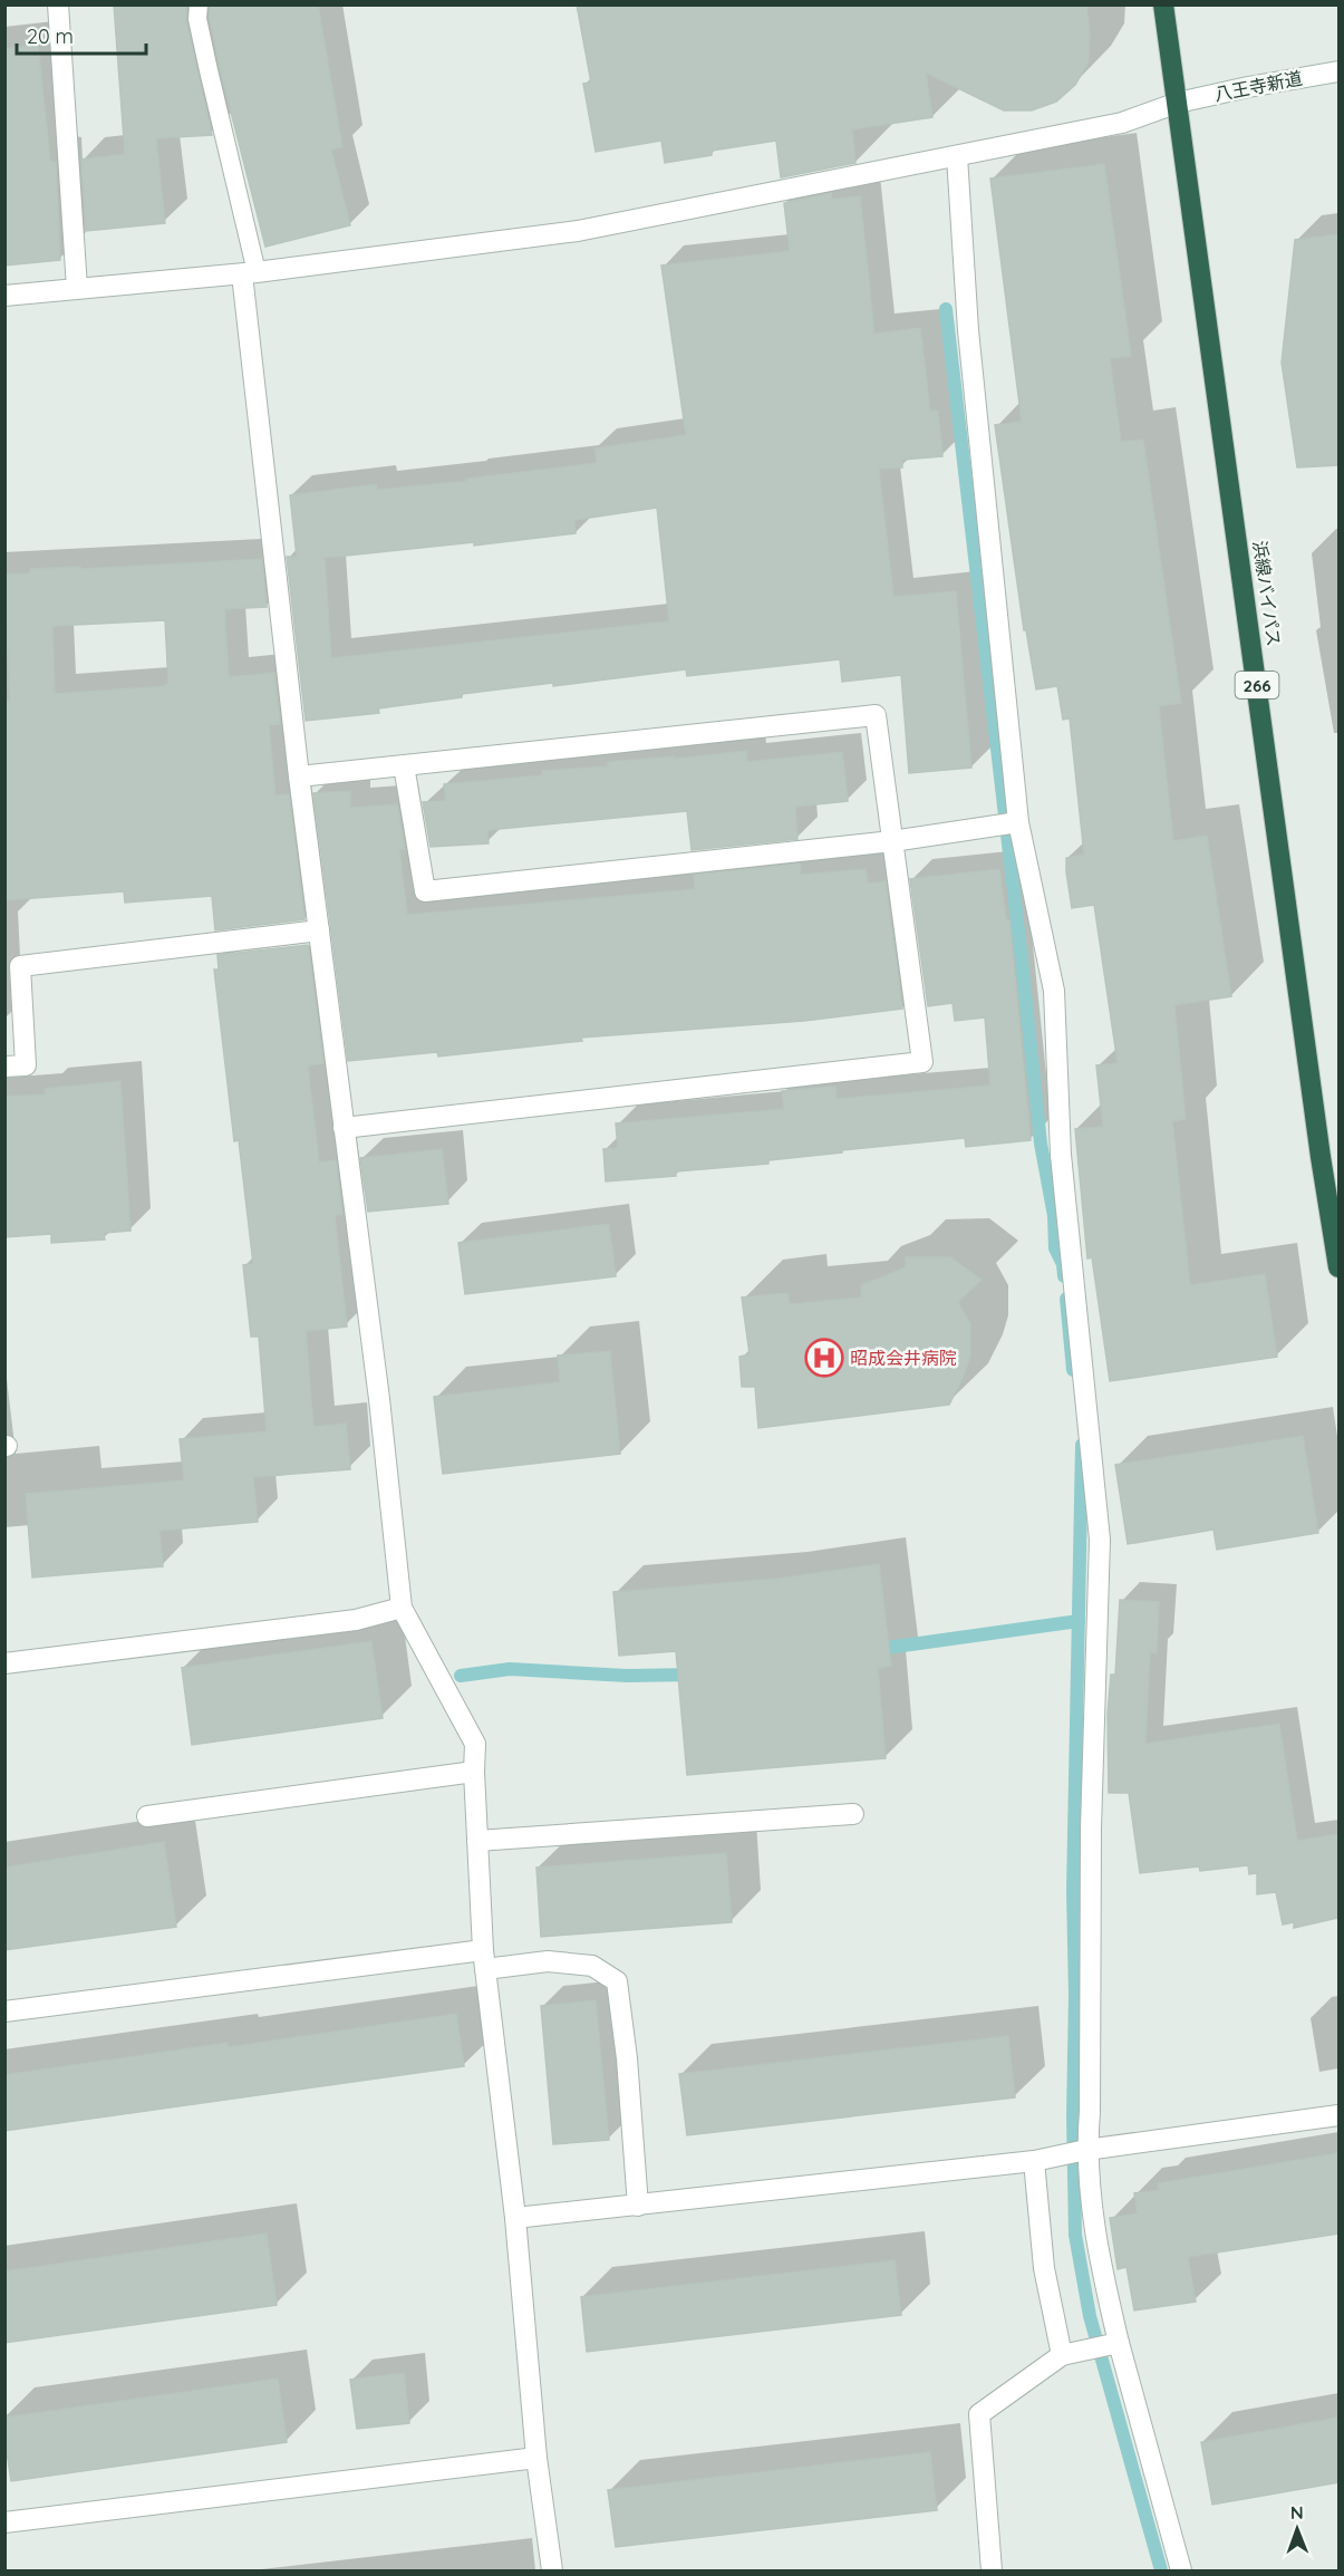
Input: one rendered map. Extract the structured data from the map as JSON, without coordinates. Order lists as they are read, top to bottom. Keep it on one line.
{"streets":{"highway":["浜線バイパス","266"],"street":["八王寺新道"]},"crossings":[["八王寺新道","浜線バイパス"]],"places":{"hospital":["昭成会井病院"]},"scale_bar":"20 m","north":"top"}
